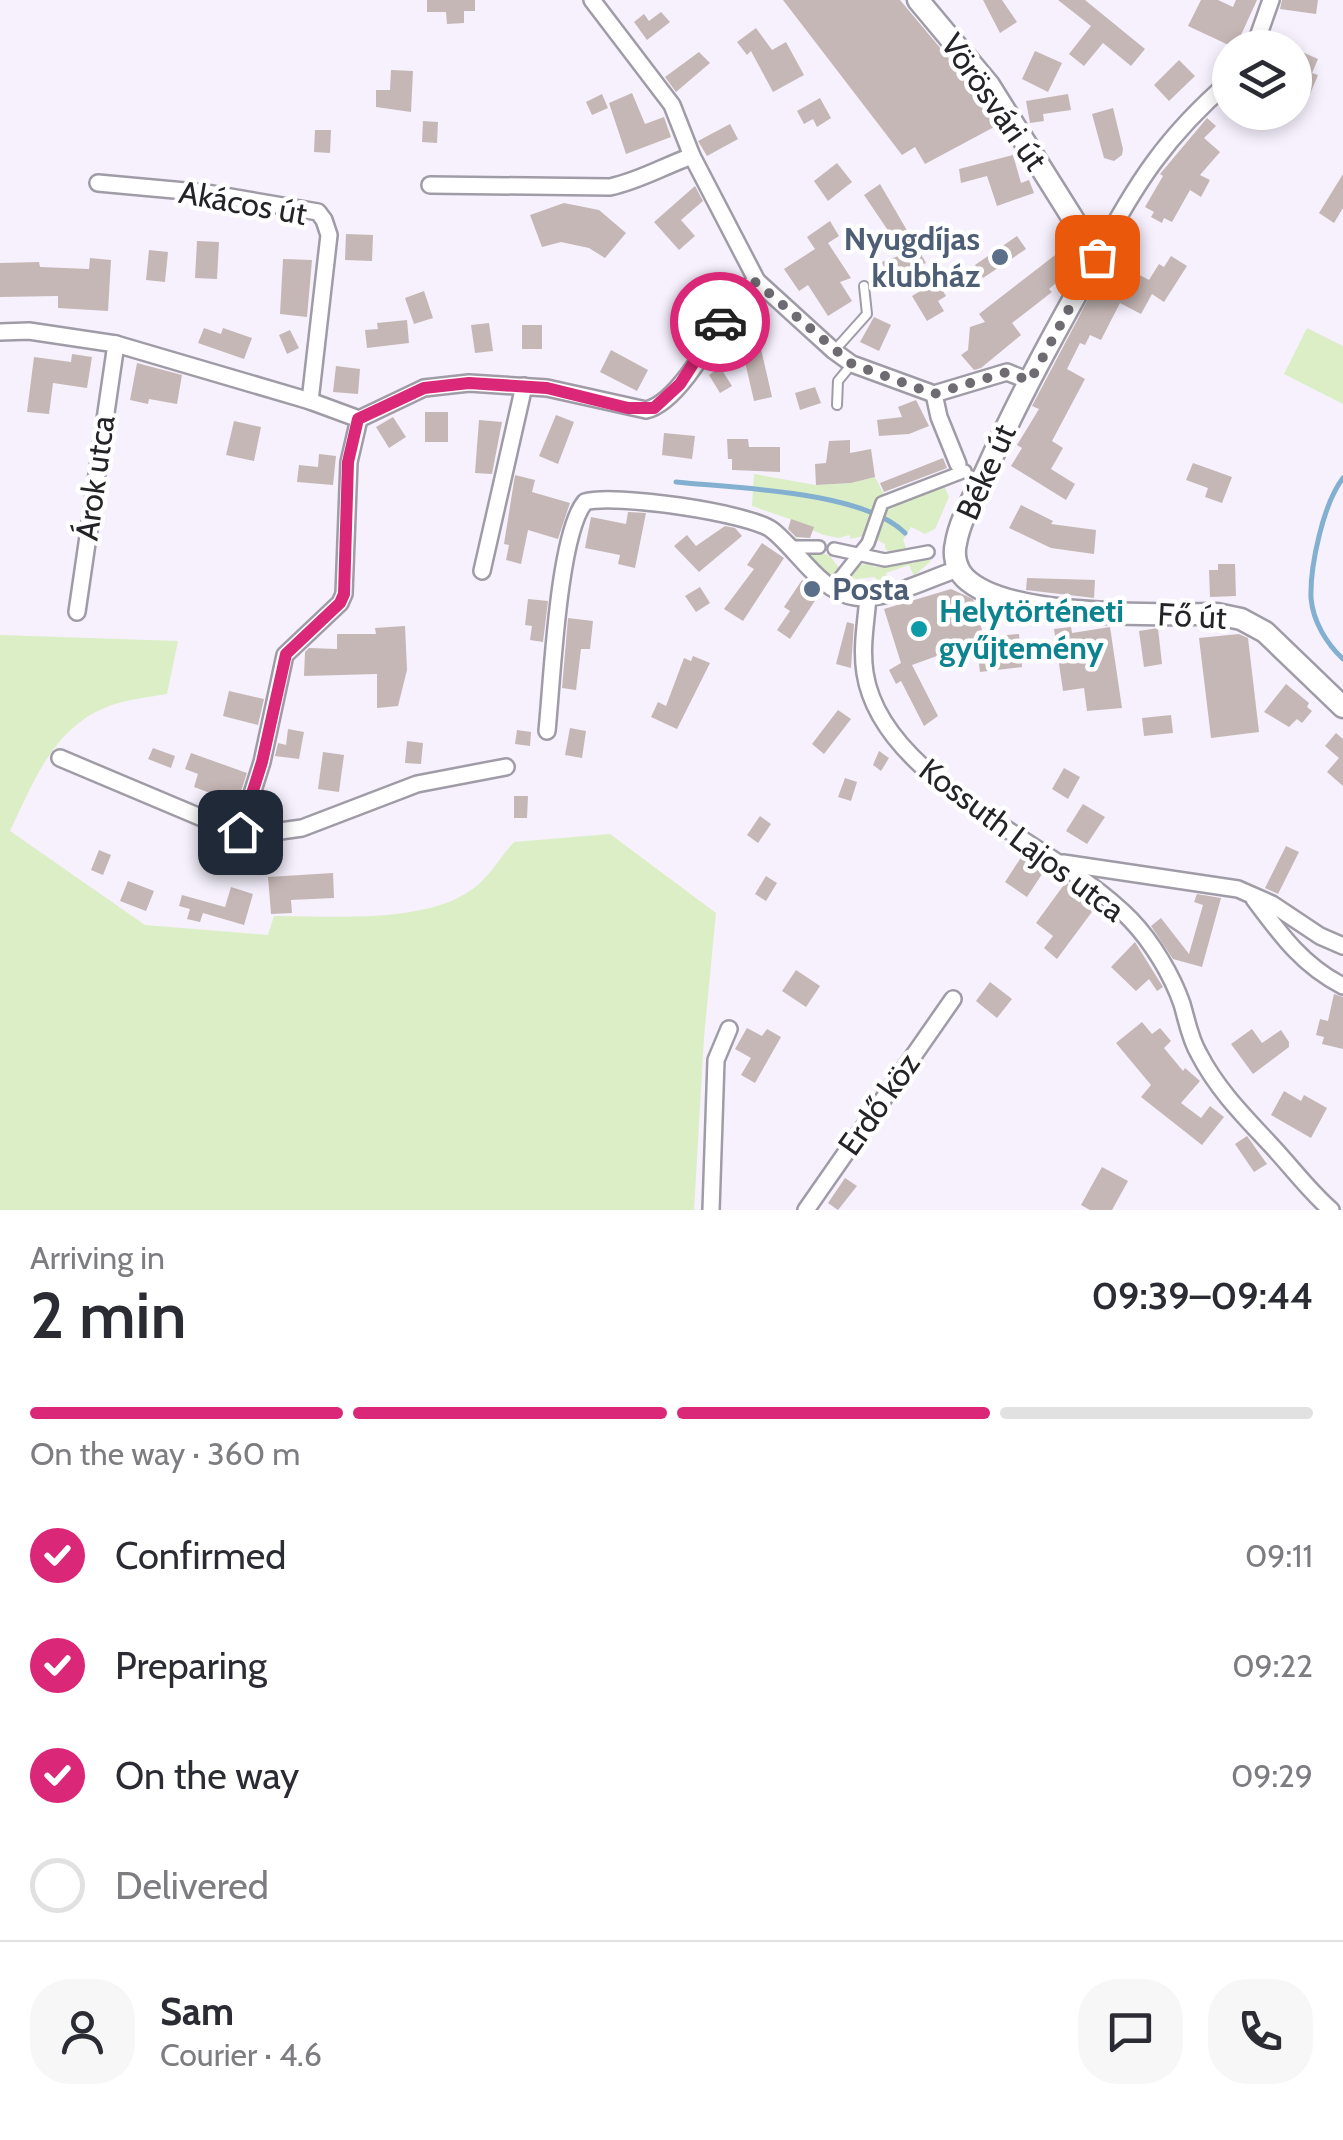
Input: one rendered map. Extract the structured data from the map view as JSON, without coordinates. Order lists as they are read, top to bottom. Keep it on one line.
{"streets":{"main road":["Vörösvári út","Béke út","Fő út"],"street":["Akácos út","Árok utca","Kossuth Lajos utca","Erdő köz"]},"crossings":[["Vörösvári út","Béke út"],["Béke út","Fő út"]],"places":["Nyugdíjas klubház","Posta","Helytörténeti gyűjtemény"],"page":{"heading":["2 min","Arriving in","09:39–09:44"],"panel":["Sam","Courier · 4.6"],"bar":"On the way · 360 m","list":[["Confirmed","09:11"],["Preparing","09:22"],["On the way","09:29"],"Delivered"]}}
